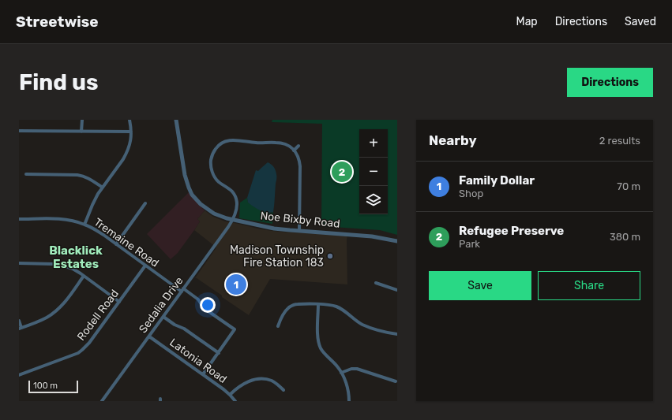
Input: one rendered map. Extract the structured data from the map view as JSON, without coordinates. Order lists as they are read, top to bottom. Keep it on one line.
{"streets":{"street":["Noe Bixby Road","Tremaine Road","Sedalia Drive","Rodell Road","Latonia Road"]},"crossings":[["Noe Bixby Road","Sedalia Drive"],["Tremaine Road","Sedalia Drive"],["Tremaine Road","Rodell Road"],["Sedalia Drive","Latonia Road"]],"districts":["Blacklick Estates"],"places":["Madison Township Fire Station 183"],"scale_bar":"100 m","page":{"header":"Streetwise","nav":["Map","Directions","Saved"],"buttons":["Directions",["Save","Share"]],"title":"Find us","heading":["Nearby","2 results"],"map_buttons":["+","−"],"pins":["2","1"],"list":[{"mark":"1","name":"Family Dollar","note":"Shop","value":"70 m"},{"mark":"2","name":"Refugee Preserve","note":"Park","value":"380 m"}],"scale":"100 m"}}
